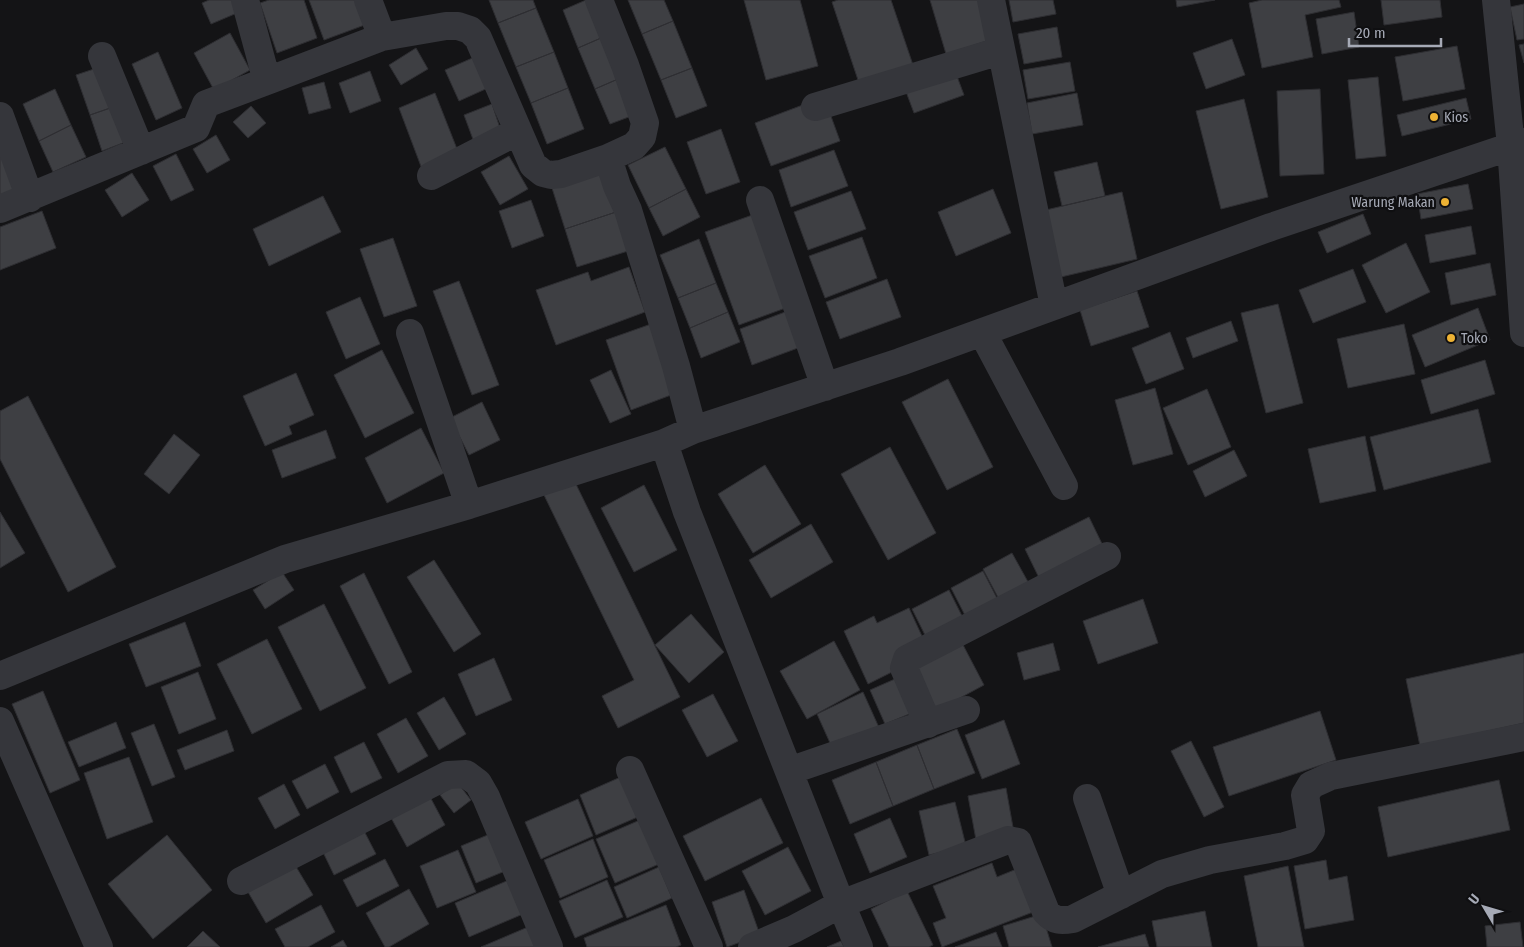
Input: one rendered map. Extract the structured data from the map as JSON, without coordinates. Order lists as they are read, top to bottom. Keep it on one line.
{"places":["Kios","Warung Makan","Toko"],"scale_bar":"20 m","north":"top left"}
